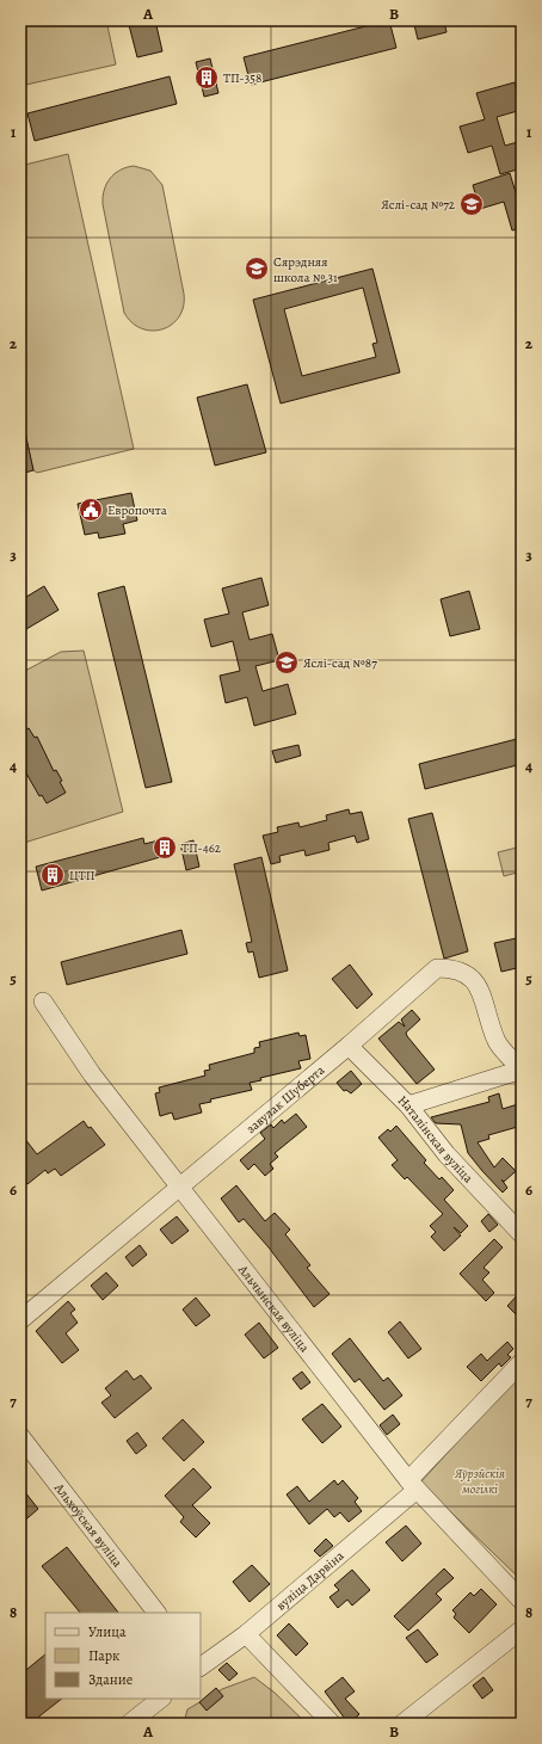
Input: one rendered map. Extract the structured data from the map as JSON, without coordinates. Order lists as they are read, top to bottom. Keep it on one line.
{"streets":{"street":["завулак Шуберта","Наталінская вуліца","Альчынская вуліца","Альхоўская вуліца","вуліца Дарвіна"]},"crossings":[["завулак Шуберта","Наталінская вуліца"],["завулак Шуберта","Альчынская вуліца"],["Альчынская вуліца","вуліца Дарвіна"]],"parks":["Яўрэйскія могілкі"],"places":{"building":["ТП-358","ТП-462","ЦТП"],"school or university":["Яслі-сад №72","Сярэдняя школа № 31","Яслі-сад №87"],"public building":["Европочта"]},"legend":["Улица","Парк","Здание"],"grid":{"columns":["A","B"],"rows":["1","2","3","4","5","6","7","8"]}}
